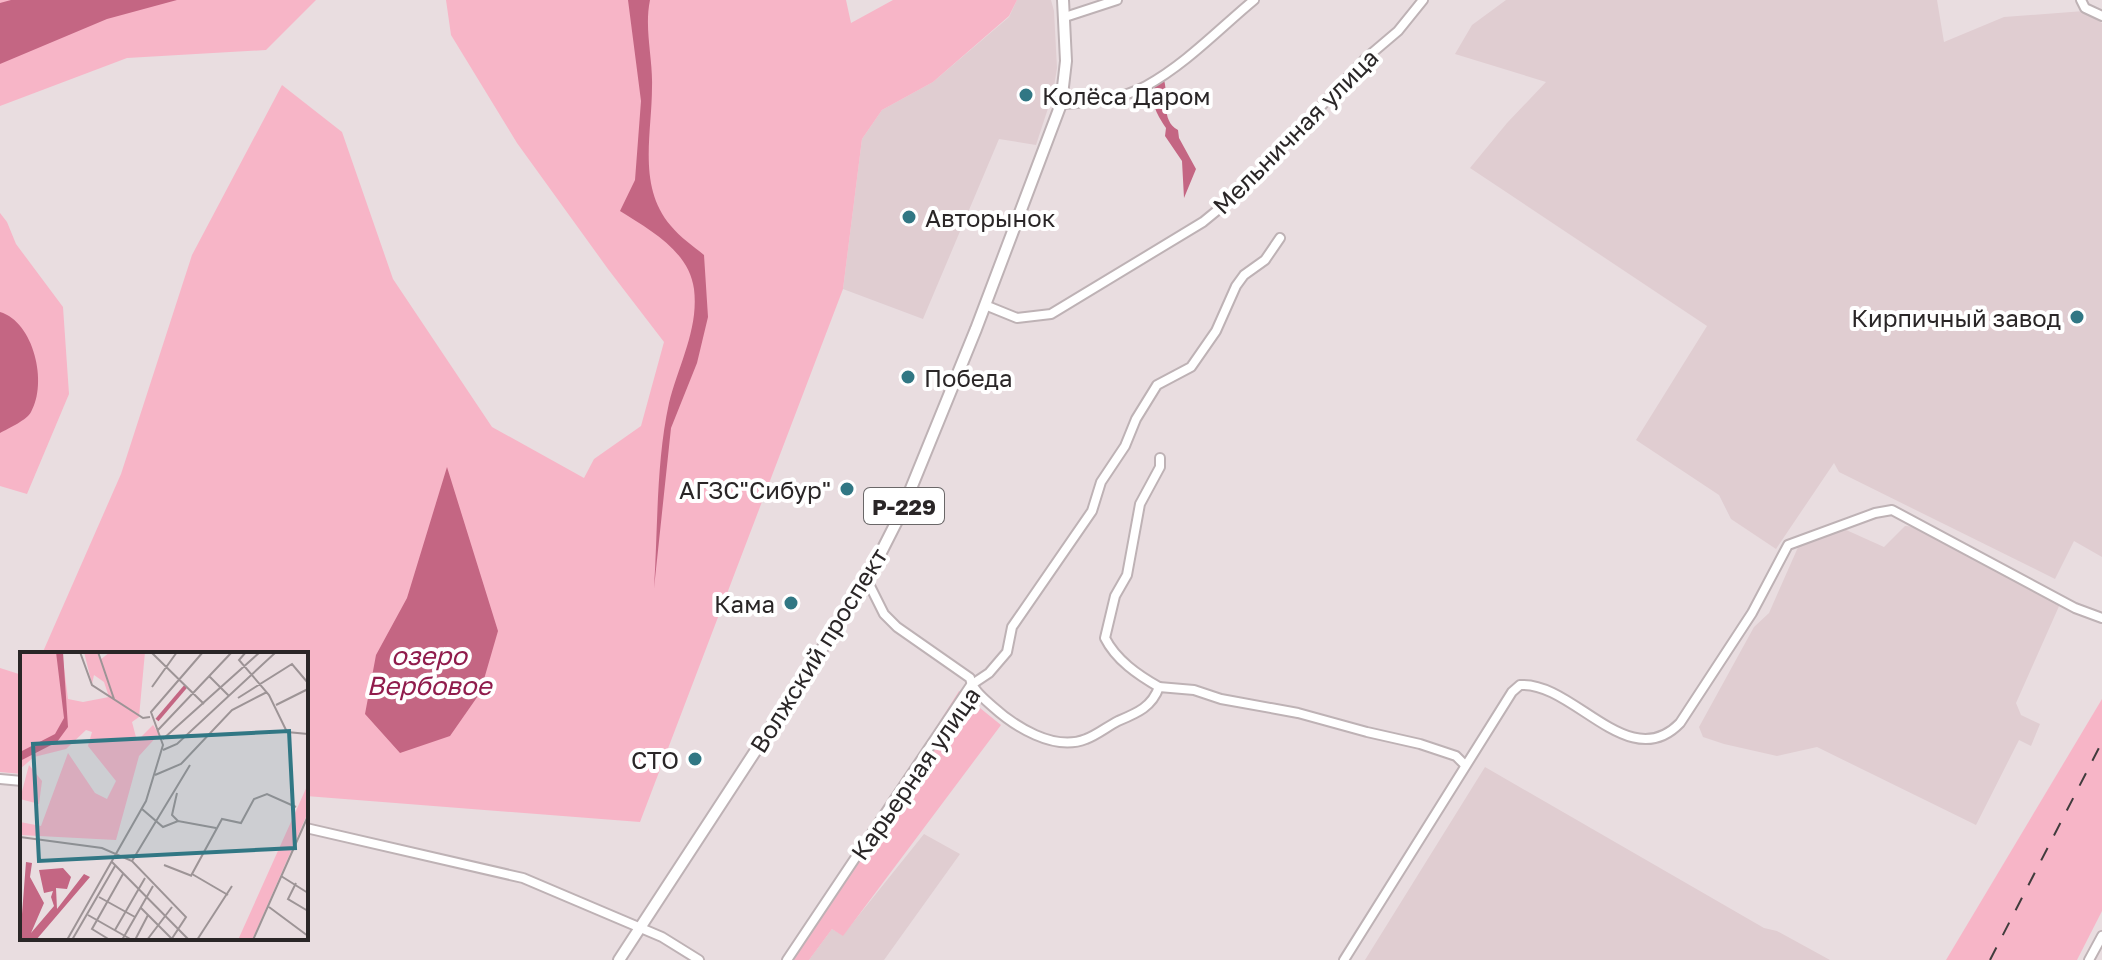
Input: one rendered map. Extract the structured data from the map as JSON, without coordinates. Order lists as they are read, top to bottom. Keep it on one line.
{"streets":{"main road":["Р-229","Волжский проспект"],"street":["Мельничная улица","Карьерная улица"]},"crossings":[["Мельничная улица","Волжский проспект"]],"water":["озеро Вербовое"],"places":["Колёса Даром","Авторынок","Кирпичный завод","Победа","АГЗС\"Сибур\"","Кама","СТО"]}
